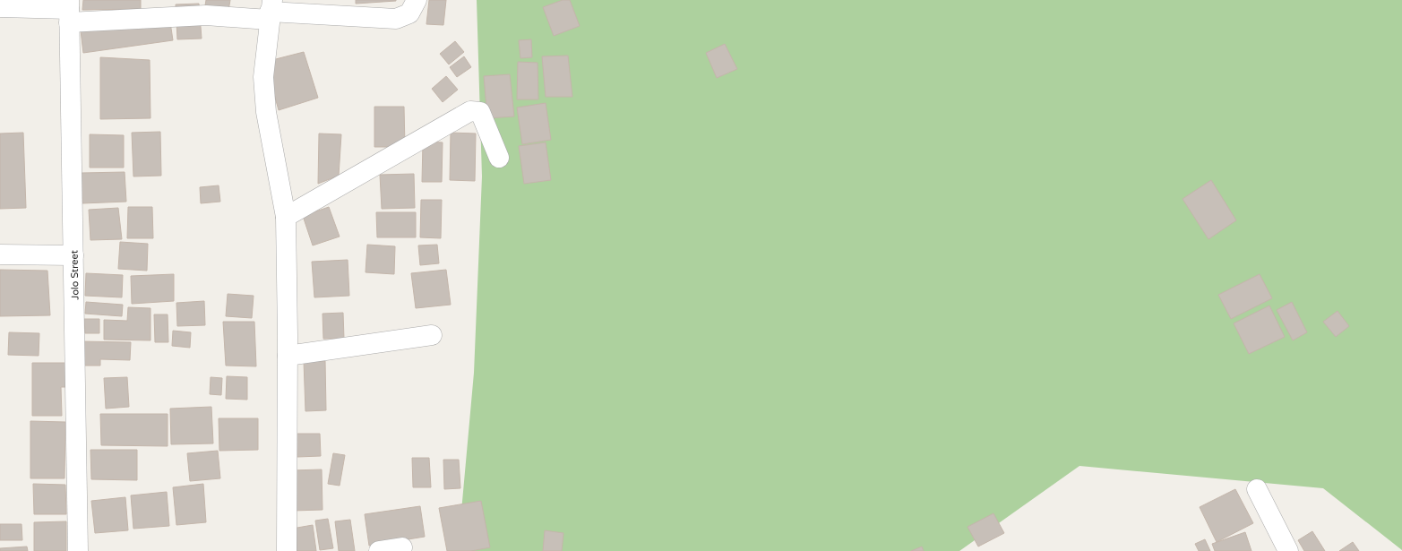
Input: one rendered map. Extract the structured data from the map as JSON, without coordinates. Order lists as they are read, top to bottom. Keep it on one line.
{"streets":{"street":["Jolo Street"]}}
